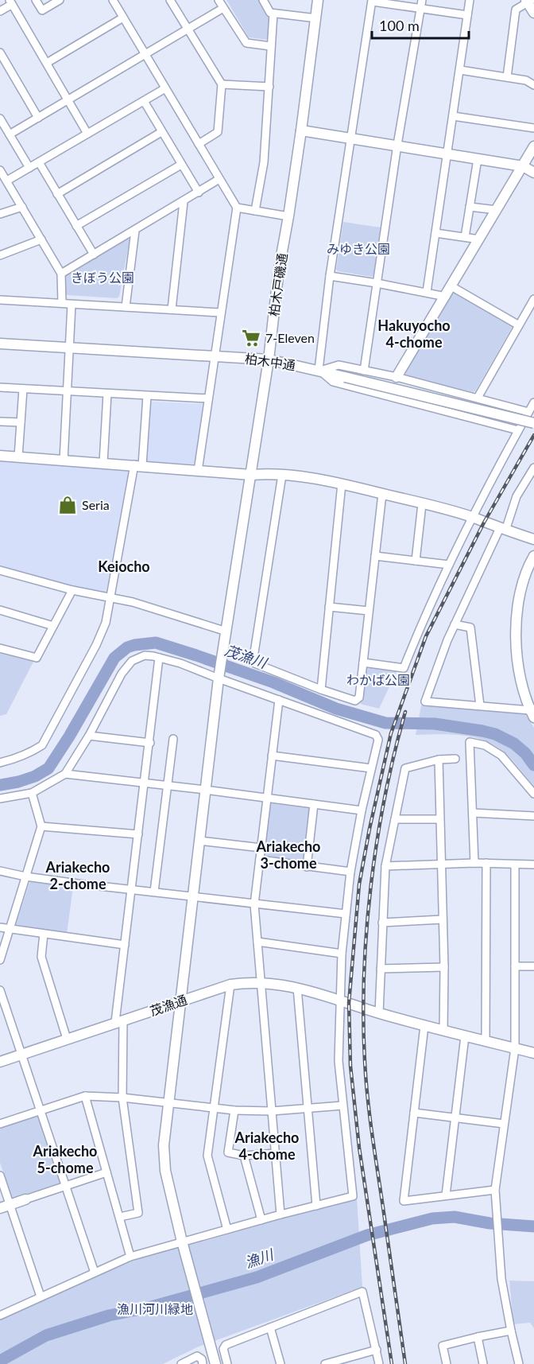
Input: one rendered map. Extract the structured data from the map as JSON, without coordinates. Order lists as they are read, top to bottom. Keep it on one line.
{"streets":{"street":["柏木戸磯通","柏木中通","茂漁通"]},"crossings":[["柏木戸磯通","柏木中通"],["柏木戸磯通","茂漁通"]],"districts":["Hakuyocho 4-chome","Keiocho","Ariakecho 3-chome","Ariakecho 2-chome","Ariakecho 4-chome","Ariakecho 5-chome"],"water":["茂漁川","漁川"],"parks":["みゆき公園","きぼう公園","わかば公園","漁川河川緑地"],"places":{"supermarket":["7-Eleven"],"shop":["Seria"]},"scale_bar":"100 m"}
